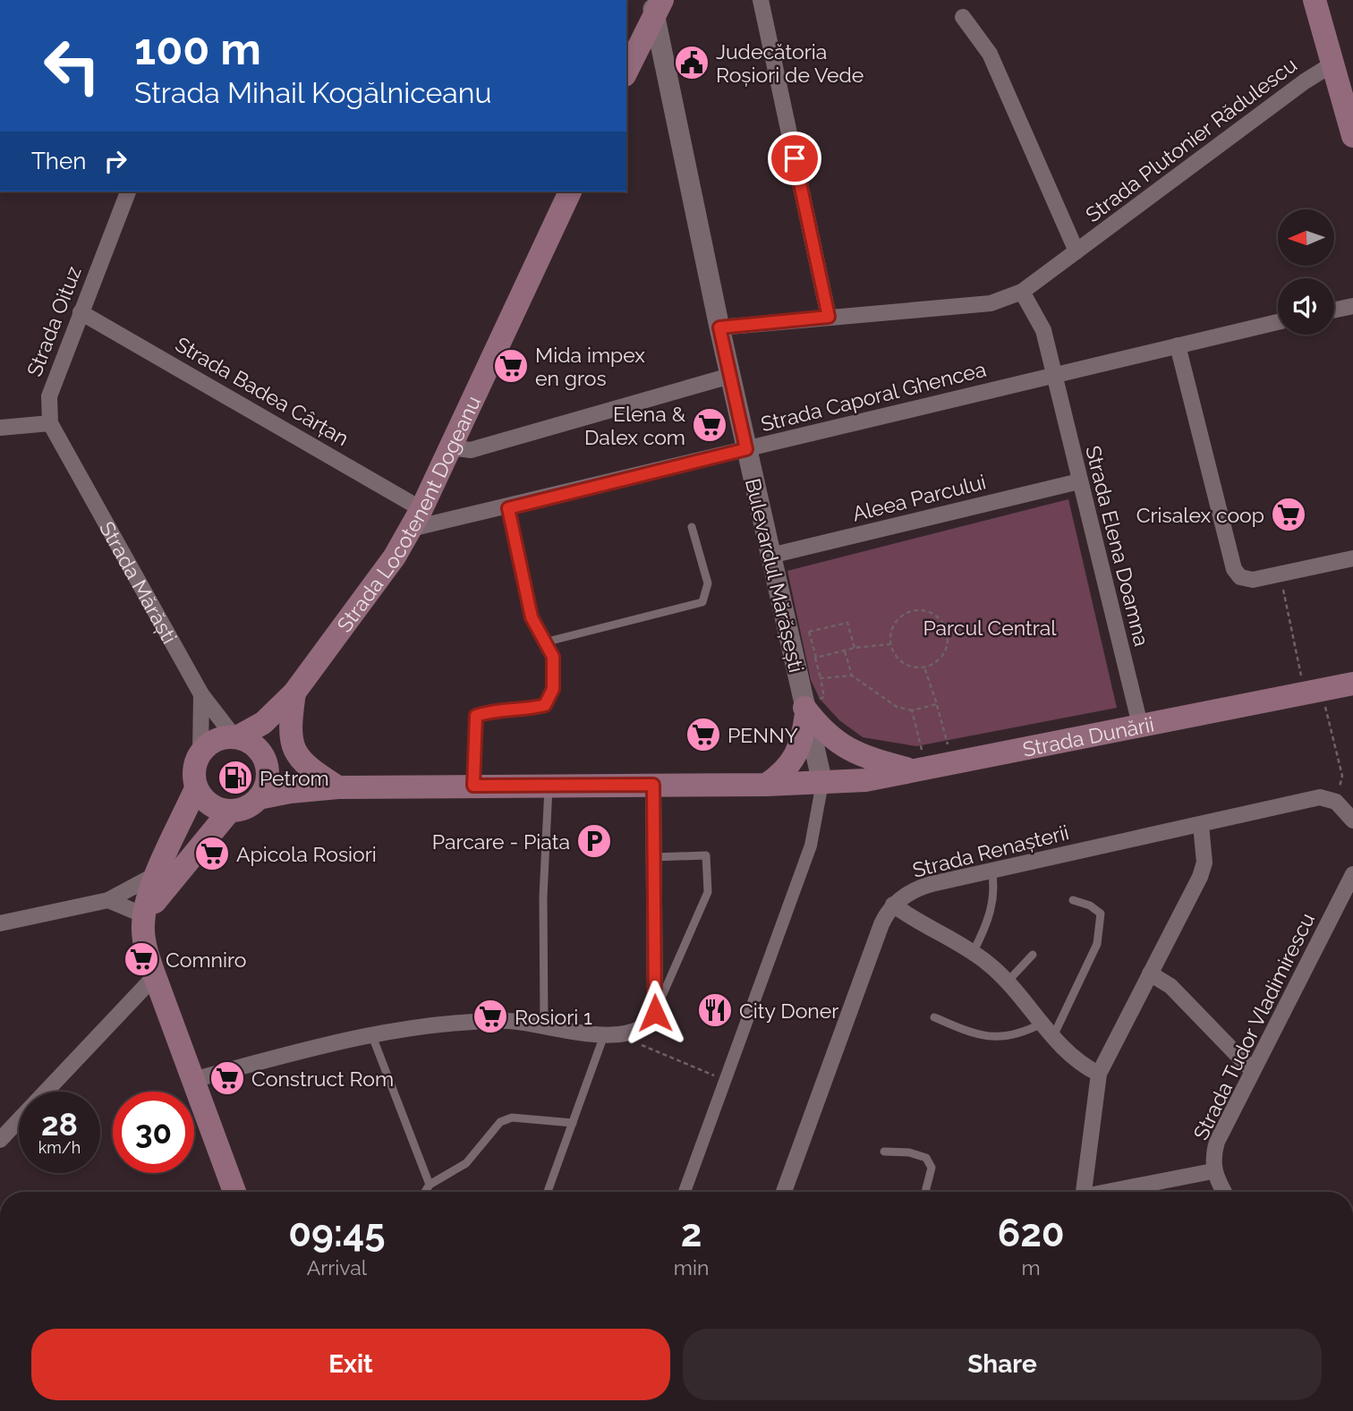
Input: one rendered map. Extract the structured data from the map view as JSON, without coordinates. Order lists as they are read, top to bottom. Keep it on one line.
{"streets":{"main road":["Strada Locotenent Dogeanu","Strada Dunării"],"street":["Strada Plutonier Rădulescu","Strada Oituz","Strada Badea Cârțan","Strada Caporal Ghencea","Aleea Parcului","Strada Elena Doamna","Bulevardul Mărășești","Strada Mărăști","Strada Renașterii","Strada Tudor Vladimirescu"]},"crossings":[["Strada Plutonier Rădulescu","Strada Elena Doamna"],["Strada Plutonier Rădulescu","Bulevardul Mărășești"],["Strada Oituz","Strada Badea Cârțan"],["Strada Oituz","Strada Mărăști"],["Strada Badea Cârțan","Strada Caporal Ghencea"],["Strada Badea Cârțan","Strada Locotenent Dogeanu"],["Strada Caporal Ghencea","Strada Locotenent Dogeanu"],["Strada Caporal Ghencea","Strada Elena Doamna"],["Strada Caporal Ghencea","Bulevardul Mărășești"],["Aleea Parcului","Strada Elena Doamna"],["Aleea Parcului","Bulevardul Mărășești"],["Strada Locotenent Dogeanu","Strada Mărăști"],["Strada Elena Doamna","Strada Dunării"],["Bulevardul Mărășești","Strada Dunării"]],"parks":["Parcul Central"],"places":{"public building":["Judecătoria Roșiori de Vede"],"supermarket":["Mida impex en gros","Elena & Dalex com","Crisalex coop","PENNY","Apicola Rosiori","Comniro","Rosiori 1","Construct Rom"],"fuel station":["Petrom"],"parking":["Parcare - Piata"],"restaurant":["City Doner"]},"north":"left","page":{"turn":["100 m","Strada Mihail Kogălniceanu"],"then":"Then","speed":"28 km/h","limit":"30","eta":["09:45","Arrival","2","min","620","m"],"buttons":["Exit","Share"]}}
